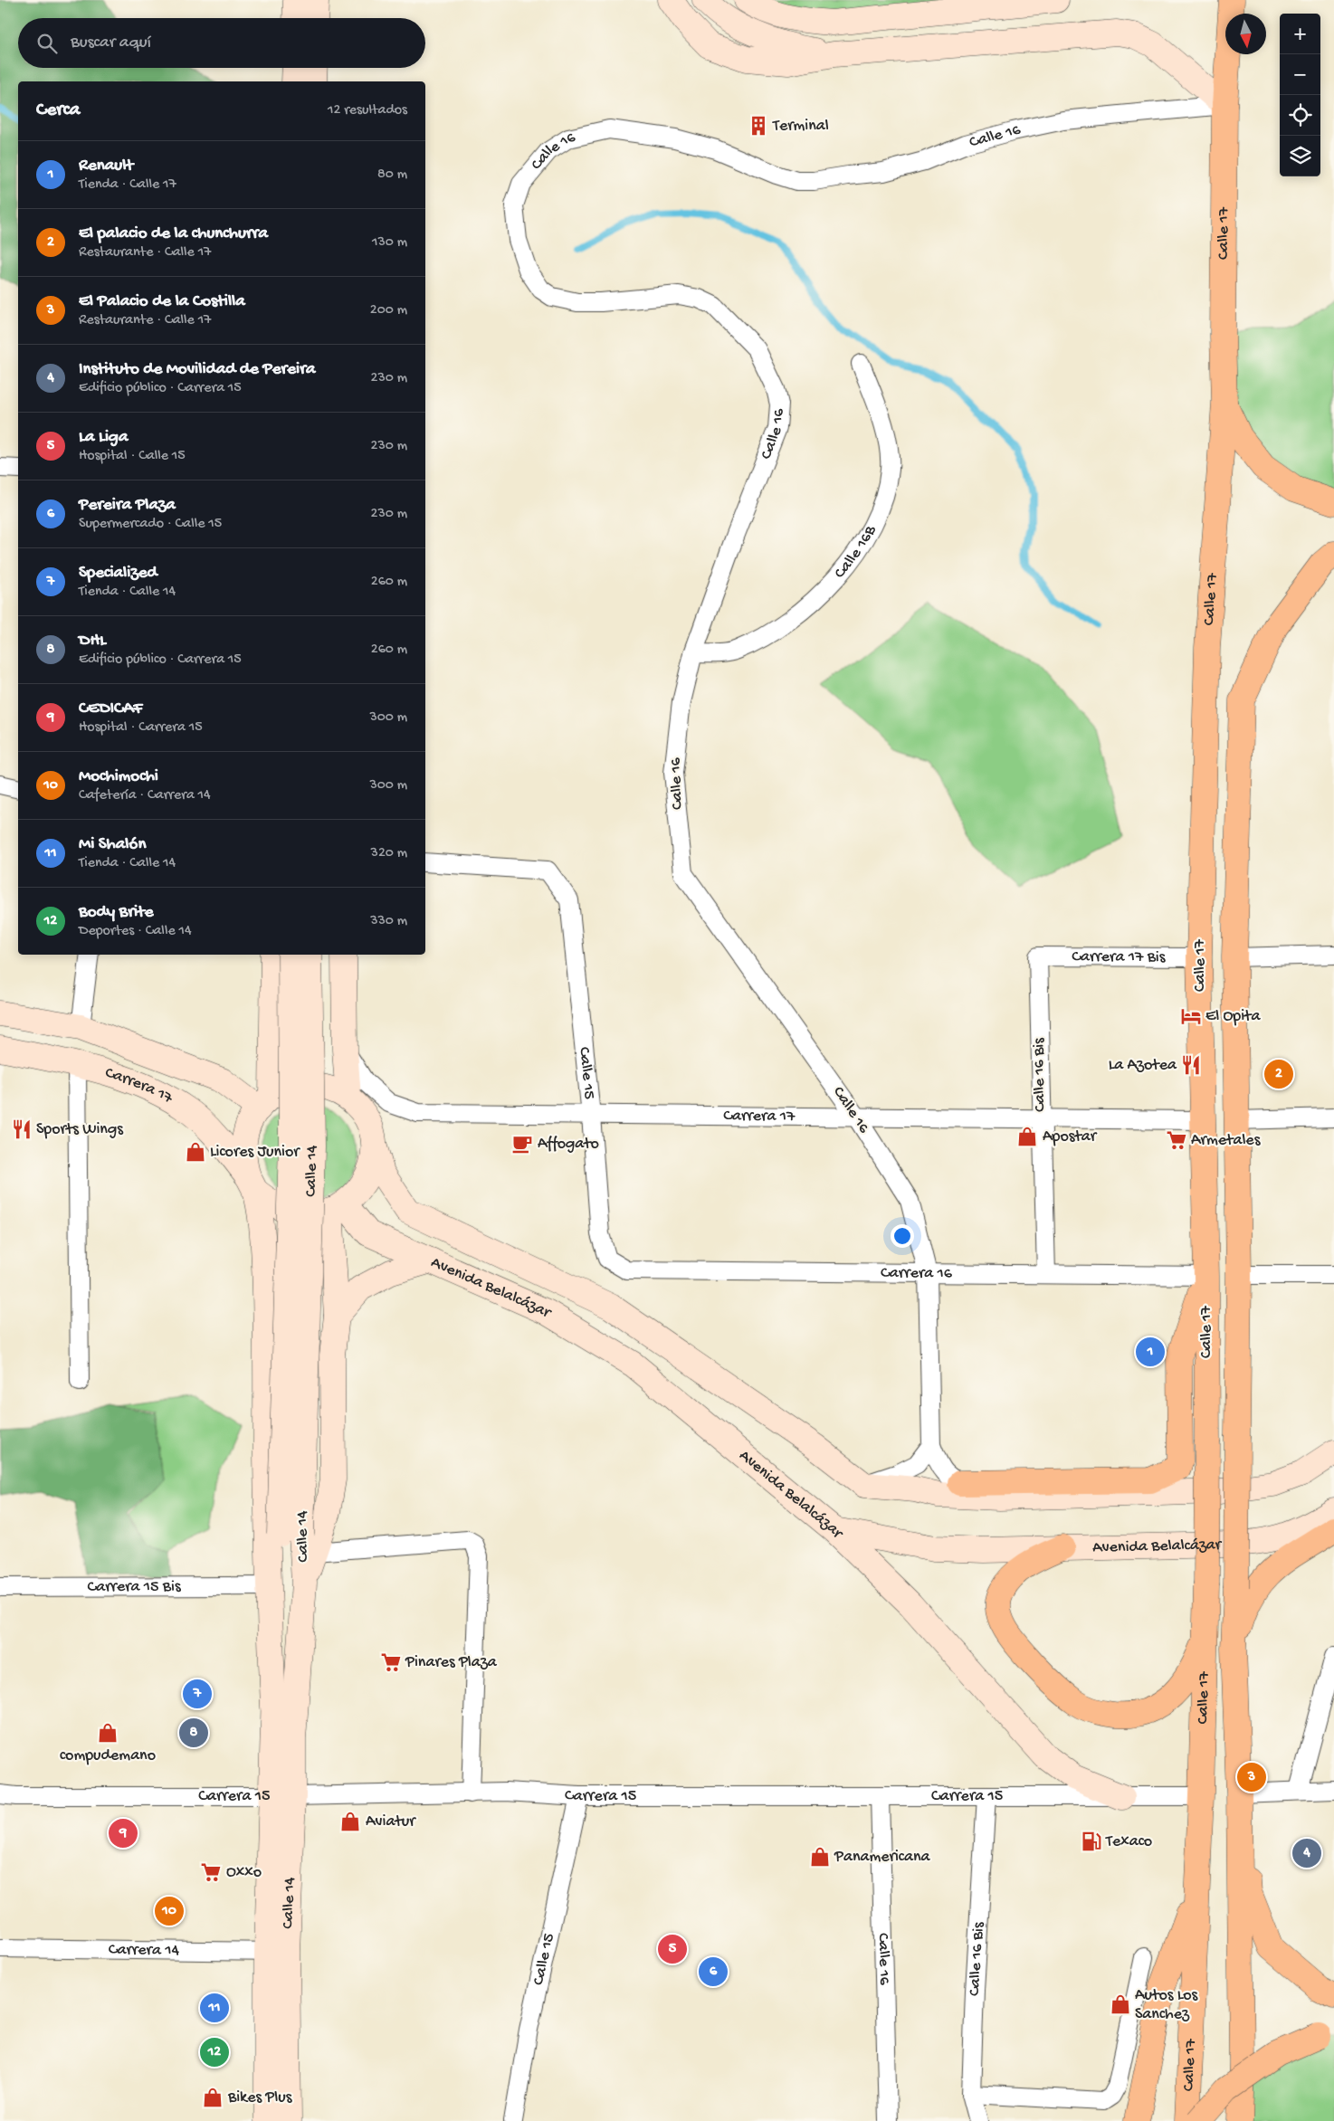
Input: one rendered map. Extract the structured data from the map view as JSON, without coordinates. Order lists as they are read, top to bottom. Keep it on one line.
{"streets":{"main road":["Calle 17","Carrera 17","Calle 14","Avenida Belalcázar"],"street":["Calle 16","Calle 16B","Carrera 17 Bis","Calle 15","Calle 16 Bis","Carrera 16","Carrera 15 Bis","Carrera 15","Carrera 14"]},"crossings":[["Calle 16","Calle 17"],["Calle 16","Calle 16B"],["Calle 16","Carrera 17"],["Calle 16","Carrera 16"],["Calle 16","Carrera 15"],["Calle 17","Carrera 17 Bis"],["Calle 17","Carrera 17"],["Calle 17","Carrera 16"],["Calle 17","Carrera 15"],["Carrera 17 Bis","Calle 16 Bis"],["Calle 15","Carrera 17"],["Calle 15","Carrera 16"],["Calle 15","Carrera 15"],["Calle 16 Bis","Carrera 17"],["Calle 16 Bis","Carrera 16"],["Calle 16 Bis","Carrera 15"],["Carrera 17","Avenida Belalcázar"],["Calle 14","Carrera 15"],["Calle 14","Carrera 14"]],"places":{"building":["Terminal"],"hotel":["El Opita"],"restaurant":["La Azotea","Sports Wings"],"shop":["Apostar","Licores Junior","compudemano","Aviatur","Panamericana","Autos Los Sanchez","Bikes Plus"],"supermarket":["Armetales","Pinares Plaza","Oxxo"],"cafe":["Affogato"],"fuel station":["Texaco"]},"north":"bottom","page":{"map_buttons":["+","−"],"search":"Buscar aquí","heading":["Cerca","12 resultados"],"list":[{"mark":"1","name":"Renault","note":"Tienda · Calle 17","value":"80 m"},{"mark":"2","name":"El palacio de la chunchurra","note":"Restaurante · Calle 17","value":"130 m"},{"mark":"3","name":"El Palacio de la Costilla","note":"Restaurante · Calle 17","value":"200 m"},{"mark":"4","name":"Instituto de Movilidad de Pereira","note":"Edificio público · Carrera 15","value":"230 m"},{"mark":"5","name":"La Liga","note":"Hospital · Calle 15","value":"230 m"},{"mark":"6","name":"Pereira Plaza","note":"Supermercado · Calle 15","value":"230 m"},{"mark":"7","name":"Specialized","note":"Tienda · Calle 14","value":"260 m"},{"mark":"8","name":"DHL","note":"Edificio público · Carrera 15","value":"260 m"},{"mark":"9","name":"CEDICAF","note":"Hospital · Carrera 15","value":"300 m"},{"mark":"10","name":"Mochimochi","note":"Cafetería · Carrera 14","value":"300 m"},{"mark":"11","name":"Mi Shalón","note":"Tienda · Calle 14","value":"320 m"},{"mark":"12","name":"Body Brite","note":"Deportes · Calle 14","value":"330 m"}],"pins":["2","1","7","8","3","9","4","10","5","6","11","12"]}}
